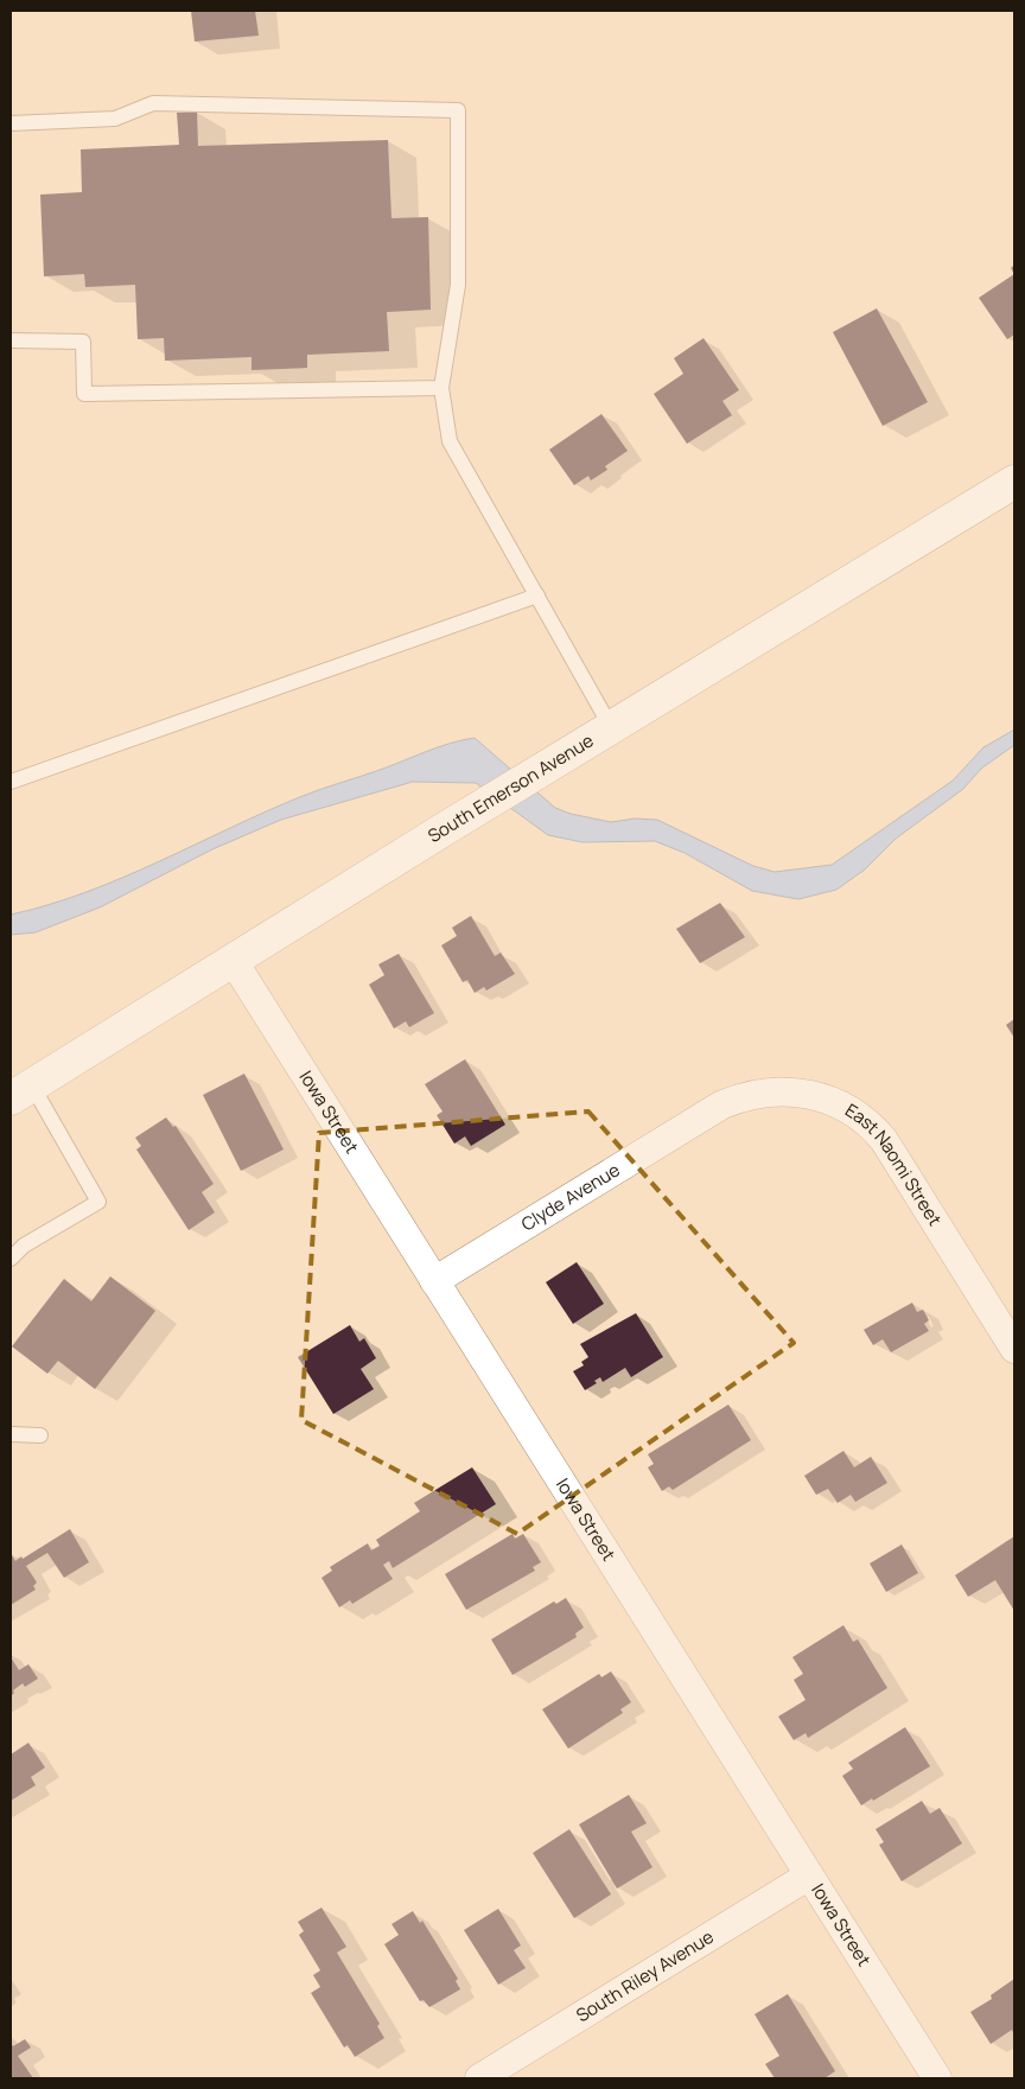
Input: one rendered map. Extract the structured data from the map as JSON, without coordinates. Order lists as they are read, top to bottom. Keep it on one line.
{"streets":{"main road":["South Emerson Avenue"],"street":["Iowa Street","East Naomi Street","Clyde Avenue","South Riley Avenue"]},"crossings":[["South Emerson Avenue","Iowa Street"],["Iowa Street","Clyde Avenue"],["Iowa Street","South Riley Avenue"],["East Naomi Street","Clyde Avenue"]]}
